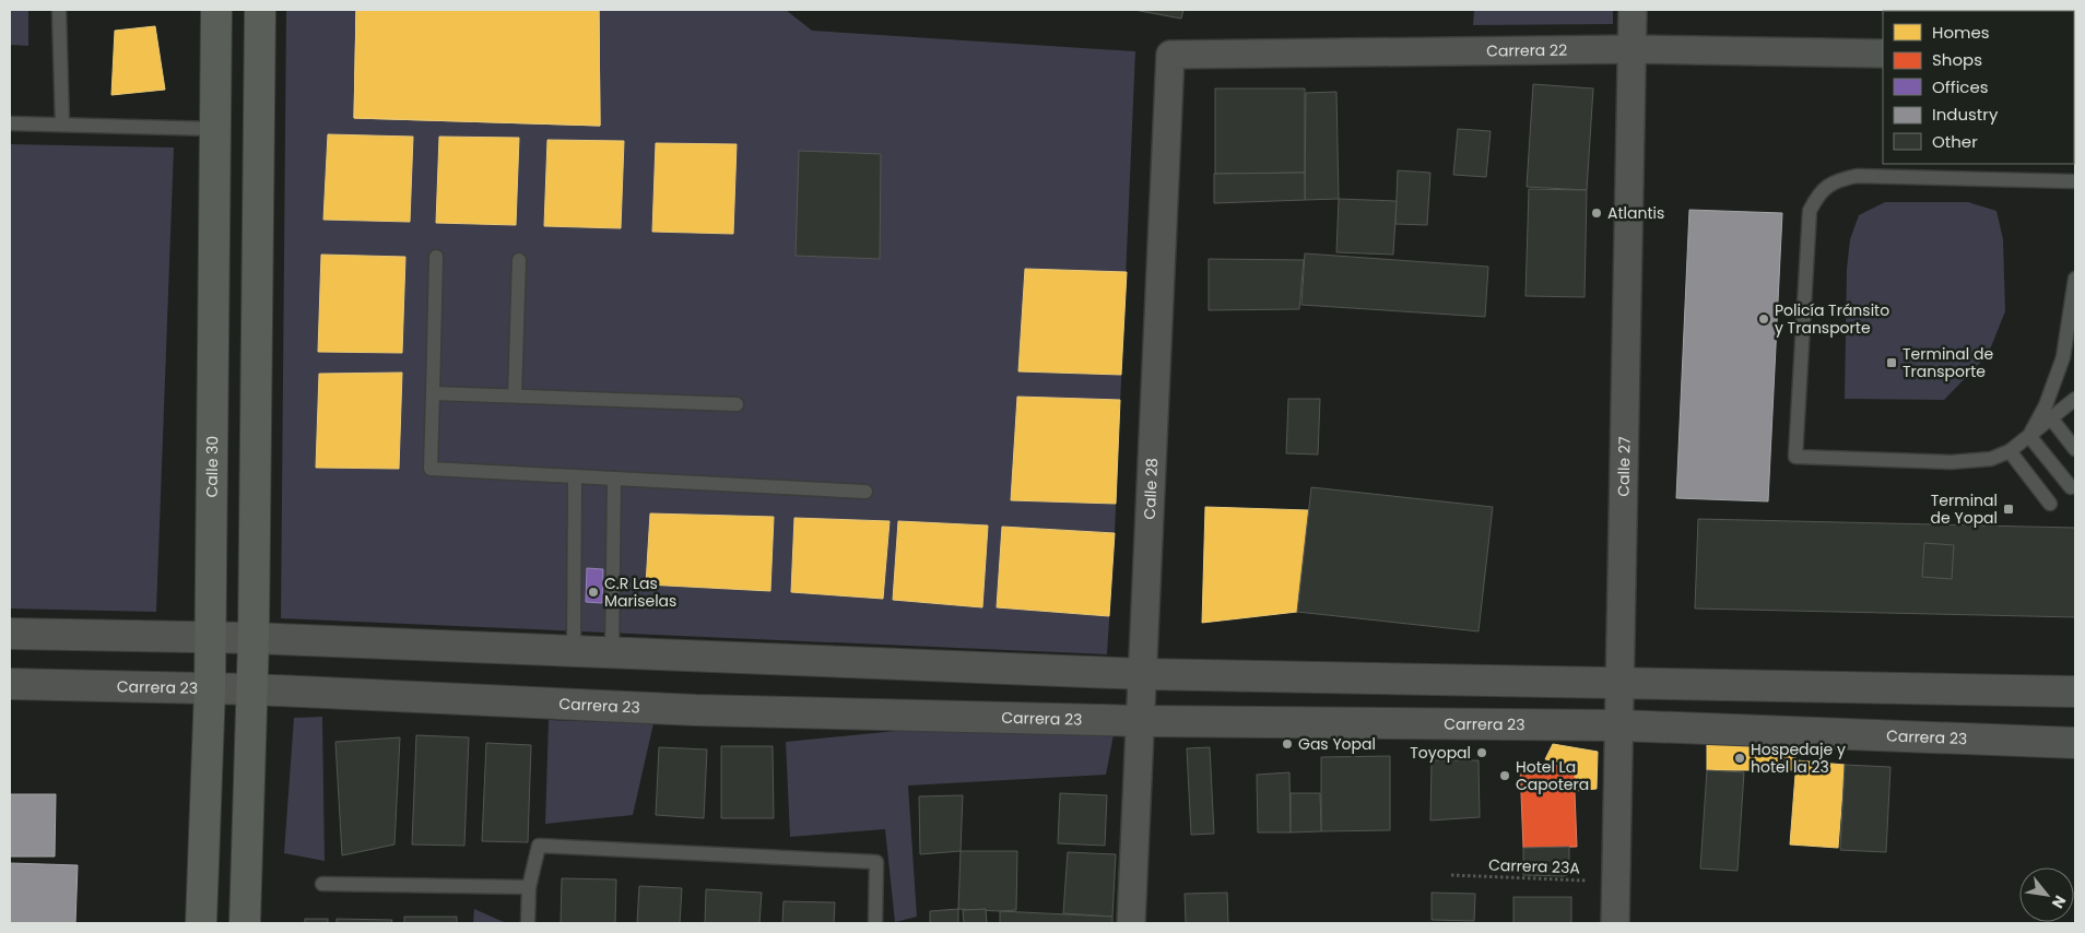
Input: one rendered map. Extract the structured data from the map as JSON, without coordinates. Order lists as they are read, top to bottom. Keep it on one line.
{"streets":{"main road":["Calle 30"],"street":["Carrera 22","Calle 27","Calle 28","Carrera 23"],"path":["Carrera 23A"]},"crossings":[["Carrera 22","Calle 27"],["Carrera 22","Calle 28"],["Calle 30","Carrera 23"],["Calle 27","Carrera 23"],["Calle 27","Carrera 23A"],["Calle 28","Carrera 23"]],"places":{"other":["Atlantis","Policía Tránsito y Transporte","C.R Las Mariselas","Gas Yopal","Toyopal","Hospedaje y hotel la 23","Hotel La Capotera"],"transit":["Terminal de Transporte","Terminal de Yopal"]},"legend":["Homes","Shops","Offices","Industry","Other"],"north":"bottom right"}
